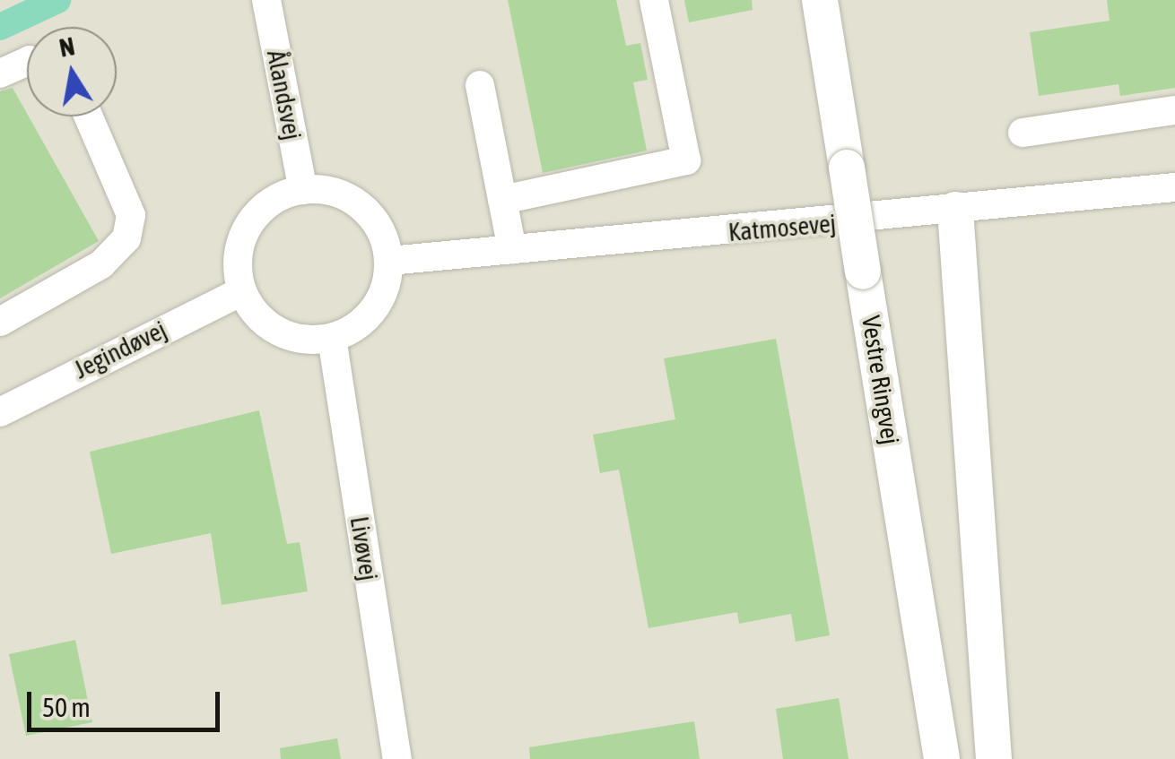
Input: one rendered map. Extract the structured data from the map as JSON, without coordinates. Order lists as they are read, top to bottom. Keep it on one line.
{"streets":{"main road":["Vestre Ringvej"],"street":["Ålandsvej","Katmosevej","Jegindøvej","Livøvej"]},"crossings":[["Ålandsvej","Katmosevej"],["Ålandsvej","Jegindøvej"],["Ålandsvej","Livøvej"],["Katmosevej","Jegindøvej"],["Katmosevej","Livøvej"],["Jegindøvej","Livøvej"]],"scale_bar":"50 m","north":"top"}
